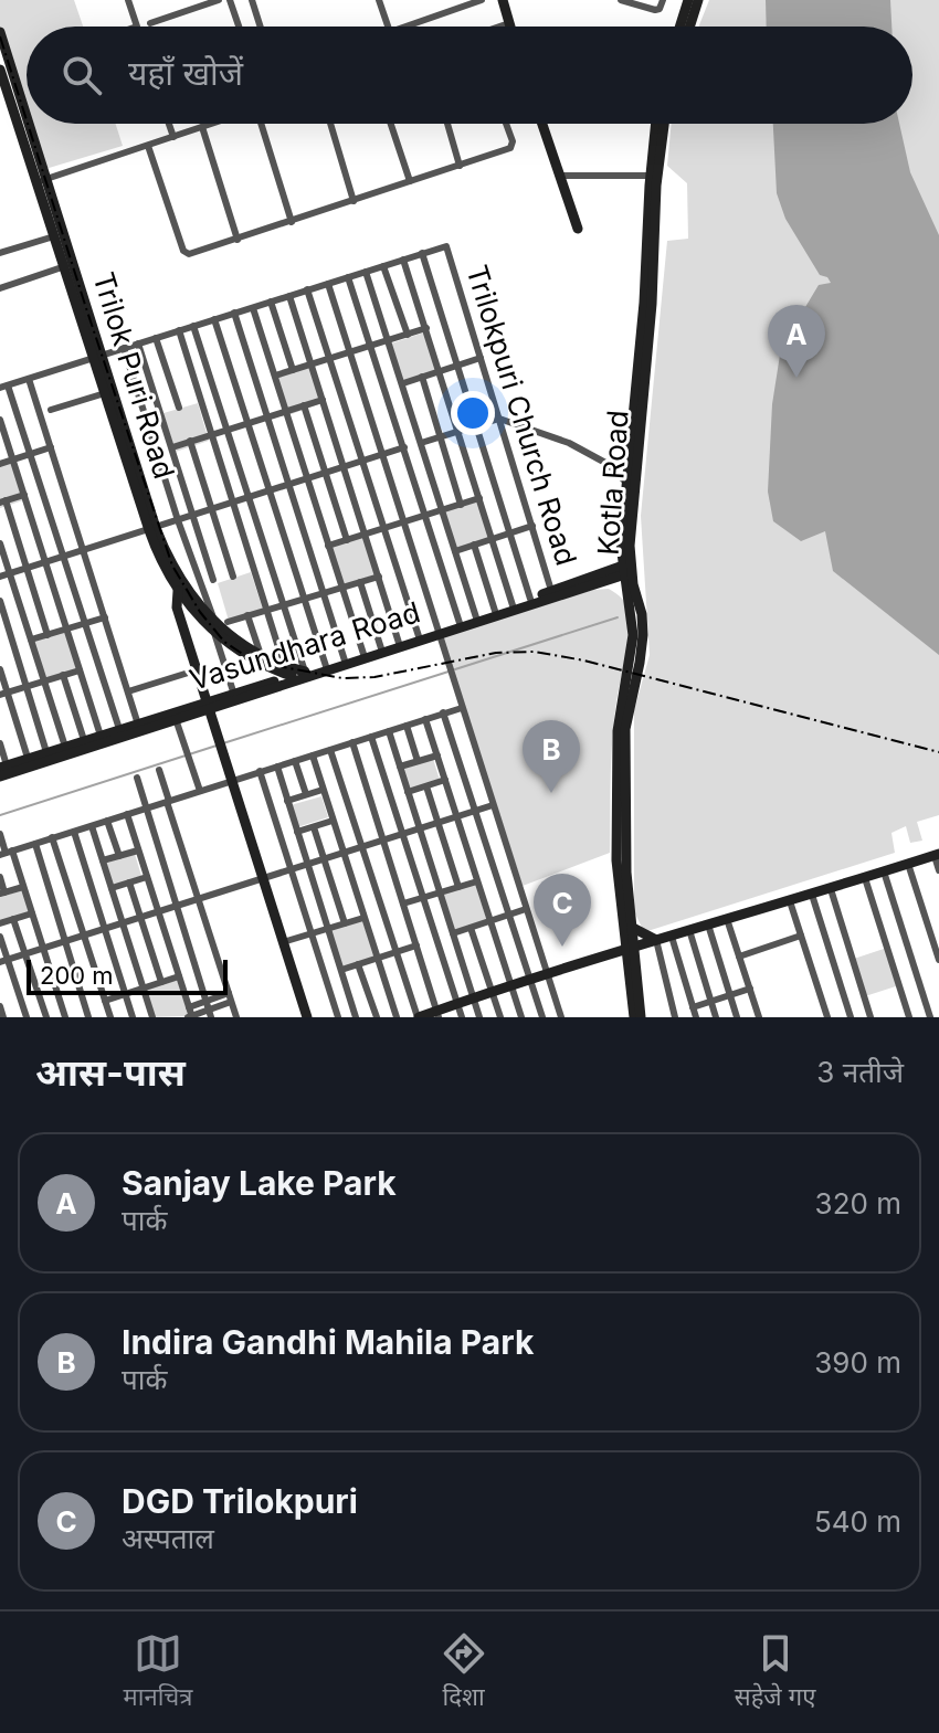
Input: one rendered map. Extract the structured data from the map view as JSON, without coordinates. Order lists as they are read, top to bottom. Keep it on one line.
{"streets":{"street":["Trilok Puri Road","Trilokpuri Church Road","Kotla Road","Vasundhara Road"]},"crossings":[["Trilok Puri Road","Trilokpuri Church Road"],["Trilok Puri Road","Vasundhara Road"],["Trilokpuri Church Road","Vasundhara Road"],["Kotla Road","Vasundhara Road"]],"scale_bar":"200 m","page":{"search":"यहाँ खोजें","pins":["A","B","C"],"scale":"200 m","heading":["आस-पास","3 नतीजे"],"list":[{"mark":"A","name":"Sanjay Lake Park","note":"पार्क","value":"320 m"},{"mark":"B","name":"Indira Gandhi Mahila Park","note":"पार्क","value":"390 m"},{"mark":"C","name":"DGD Trilokpuri","note":"अस्पताल","value":"540 m"}],"nav":["मानचित्र","दिशा","सहेजे गए"]}}
